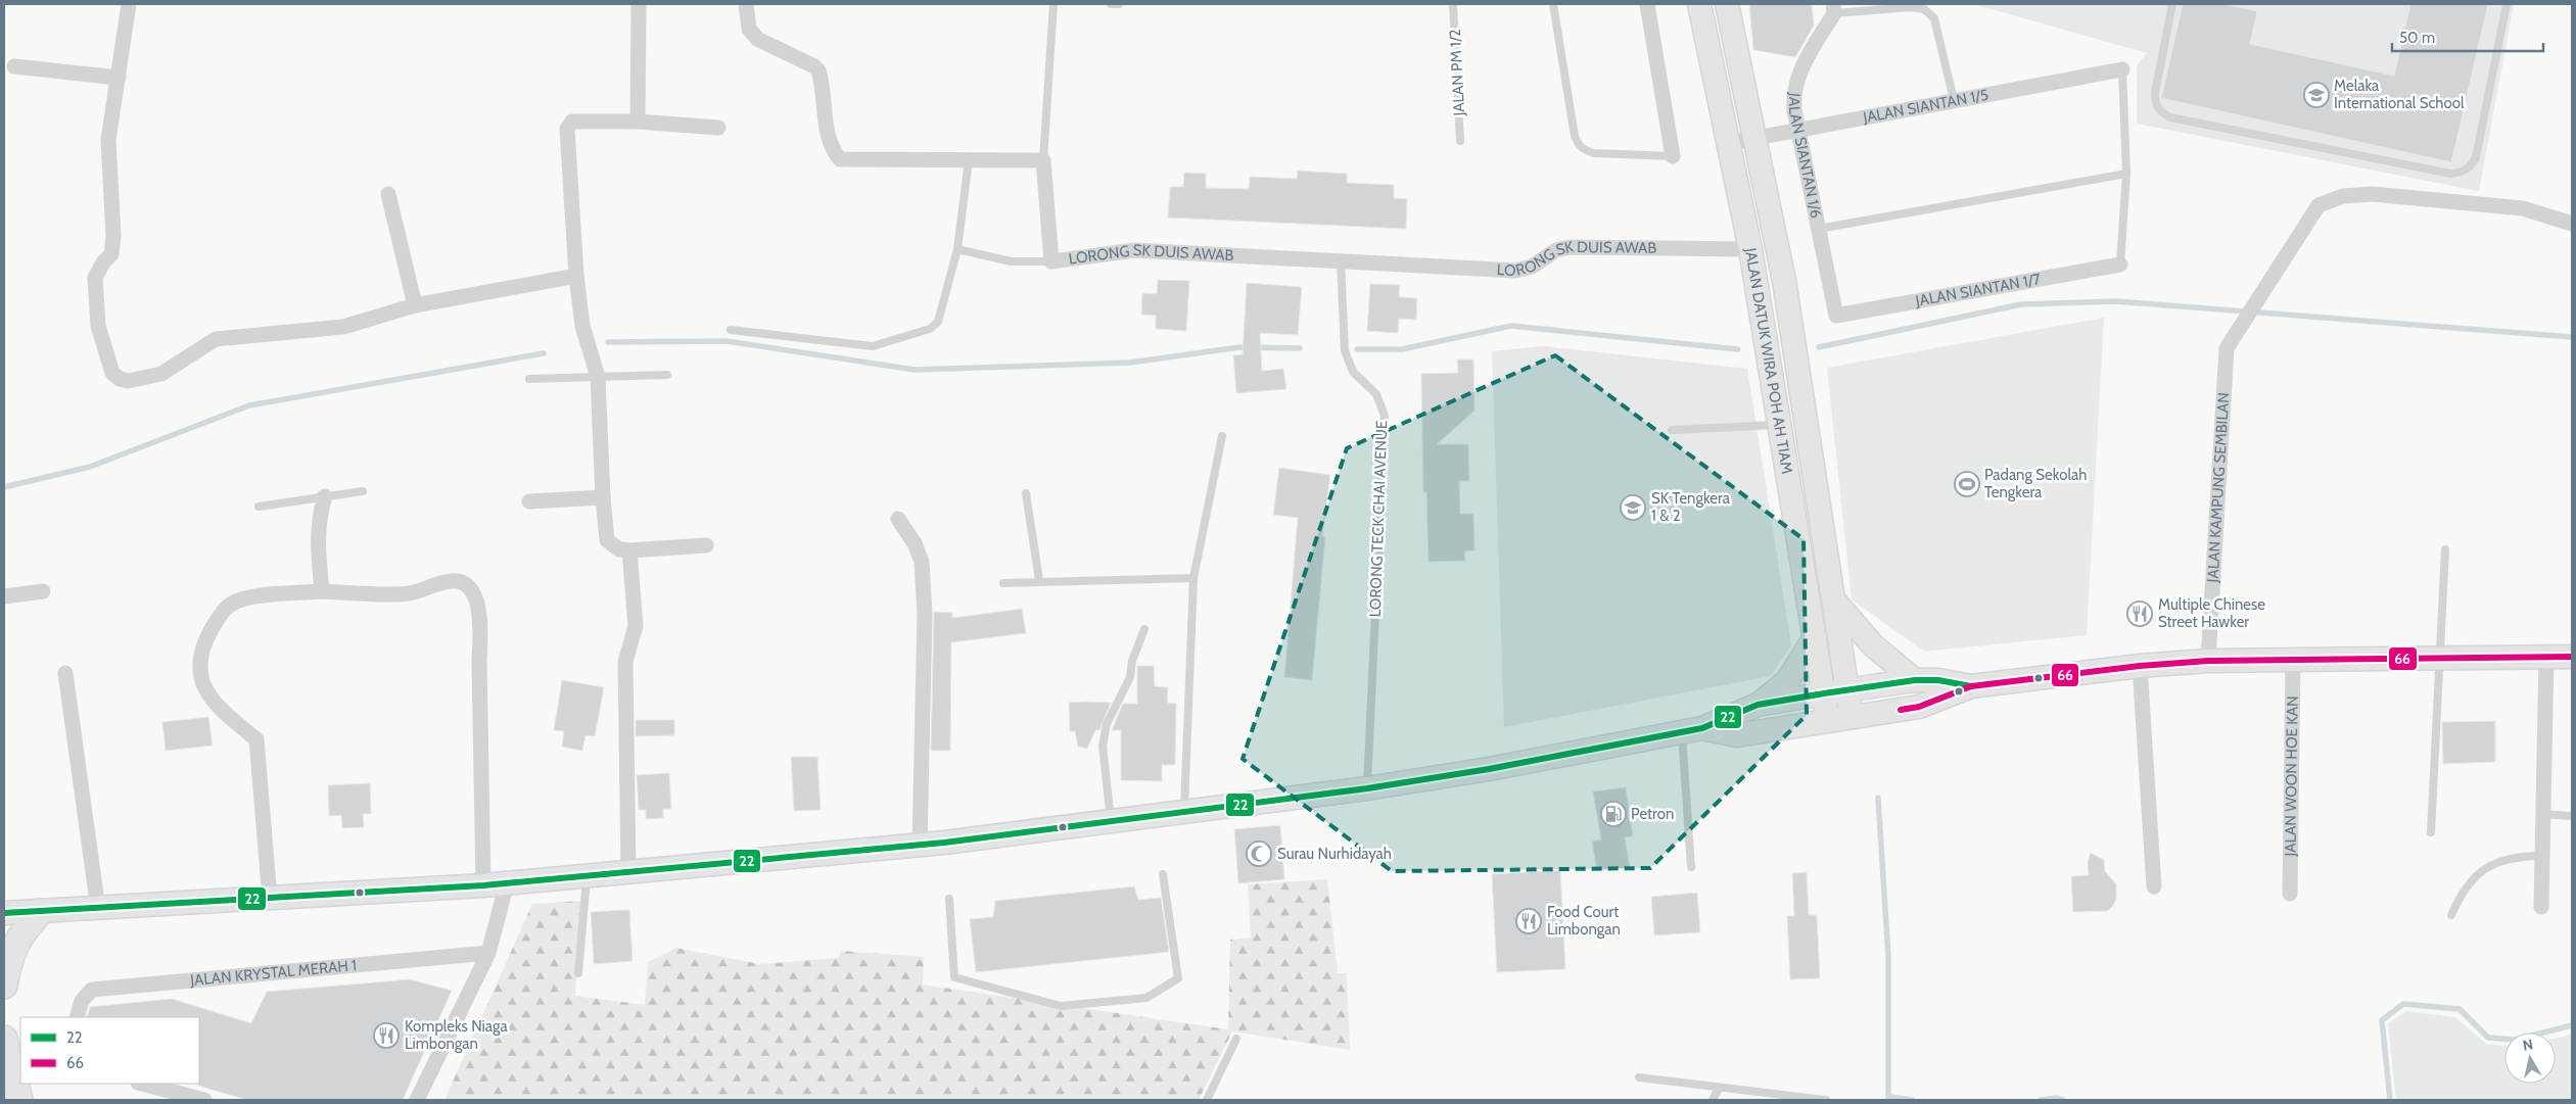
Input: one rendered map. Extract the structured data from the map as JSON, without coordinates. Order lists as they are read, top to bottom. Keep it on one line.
{"streets":{"main road":["JALAN DATUK WIRA POH AH TIAM"],"street":["JALAN SIANTAN 1/5","JALAN SIANTAN 1/6","LORONG SK DUIS AWAB","JALAN SIANTAN 1/7","JALAN KAMPUNG SEMBILAN","JALAN WOON HOE KAN","JALAN KRYSTAL MERAH 1"],"lane":["JALAN PM 1/2","LORONG TECK CHAI AVENUE"]},"crossings":[["JALAN SIANTAN 1/5","JALAN SIANTAN 1/6"],["JALAN SIANTAN 1/5","JALAN DATUK WIRA POH AH TIAM"],["JALAN SIANTAN 1/6","JALAN SIANTAN 1/7"],["LORONG SK DUIS AWAB","JALAN DATUK WIRA POH AH TIAM"],["LORONG SK DUIS AWAB","LORONG TECK CHAI AVENUE"]],"places":{"school or university":["Melaka International School","SK Tengkera 1 & 2"],"sports":["Padang Sekolah Tengkera"],"restaurant":["Multiple Chinese Street Hawker","Food Court Limbongan","Kompleks Niaga Limbongan"],"fuel station":["Petron"],"mosque":["Surau Nurhidayah"]},"lines":["transit line 66","transit line 22"],"legend":["22","66"],"scale_bar":"50 m","north":"top"}
